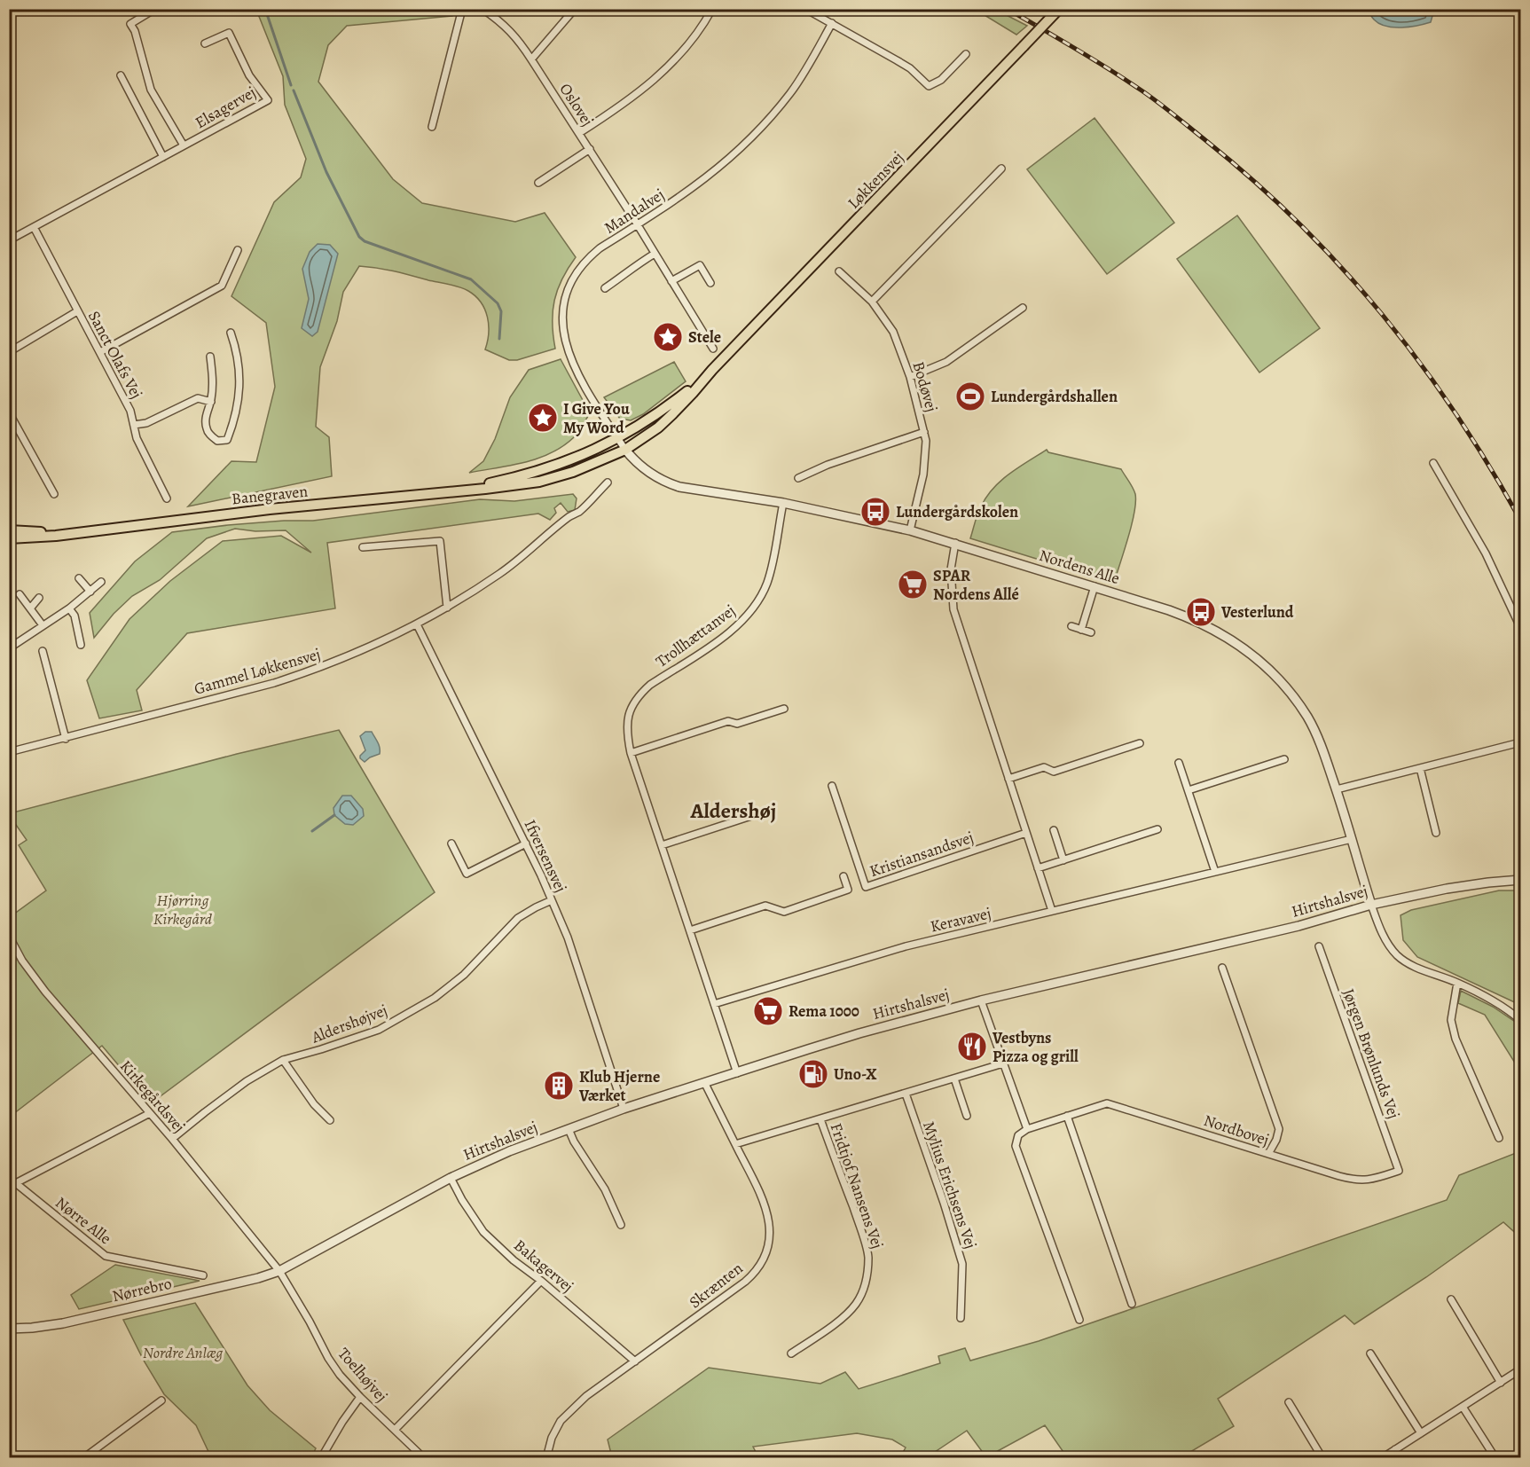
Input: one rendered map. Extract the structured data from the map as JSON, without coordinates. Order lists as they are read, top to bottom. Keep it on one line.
{"streets":{"main road":["Løkkensvej","Banegraven"],"street":["Oslovej","Elsagervej","Mandalvej","Sanct Olafs Vej","Bodøvej","Nordens Alle","Trollhættanvej","Gammel Løkkensvej","Kristiansandsvej","Ifversensvej","Hirtshalsvej","Keravavej","Aldershøjvej","Jørgen Brønlunds Vej","Kirkegårdsvej","Nordbovej","Mylius Erichsens Vej","Fridtjof Nansens Vej","Nørre Alle","Bakagervej","Skrænten","Nørrebro","Toelhøjvej"]},"crossings":[["Oslovej","Mandalvej"],["Elsagervej","Sanct Olafs Vej"],["Løkkensvej","Mandalvej"],["Løkkensvej","Banegraven"],["Løkkensvej","Nordens Alle"],["Mandalvej","Banegraven"],["Mandalvej","Nordens Alle"],["Bodøvej","Nordens Alle"],["Banegraven","Nordens Alle"],["Nordens Alle","Trollhættanvej"],["Nordens Alle","Hirtshalsvej"],["Nordens Alle","Keravavej"],["Trollhættanvej","Hirtshalsvej"],["Trollhættanvej","Keravavej"],["Gammel Løkkensvej","Ifversensvej"],["Ifversensvej","Hirtshalsvej"],["Ifversensvej","Aldershøjvej"],["Hirtshalsvej","Kirkegårdsvej"],["Hirtshalsvej","Bakagervej"],["Hirtshalsvej","Skrænten"],["Hirtshalsvej","Nørrebro"],["Hirtshalsvej","Toelhøjvej"],["Aldershøjvej","Kirkegårdsvej"],["Jørgen Brønlunds Vej","Nordbovej"],["Kirkegårdsvej","Nørrebro"],["Kirkegårdsvej","Toelhøjvej"],["Bakagervej","Skrænten"],["Nørrebro","Toelhøjvej"]],"districts":["Aldershøj"],"parks":["Hjørring Kirkegård","Nordre Anlæg"],"places":{"place":["Stele","I Give You My Word"],"sports":["Lundergårdshallen"],"bus stop":["Lundergårdskolen","Vesterlund"],"supermarket":["SPAR Nordens Allé","Rema 1000"],"restaurant":["Vestbyns Pizza og grill"],"fuel station":["Uno-X"],"building":["Klub Hjerne Værket"]}}
